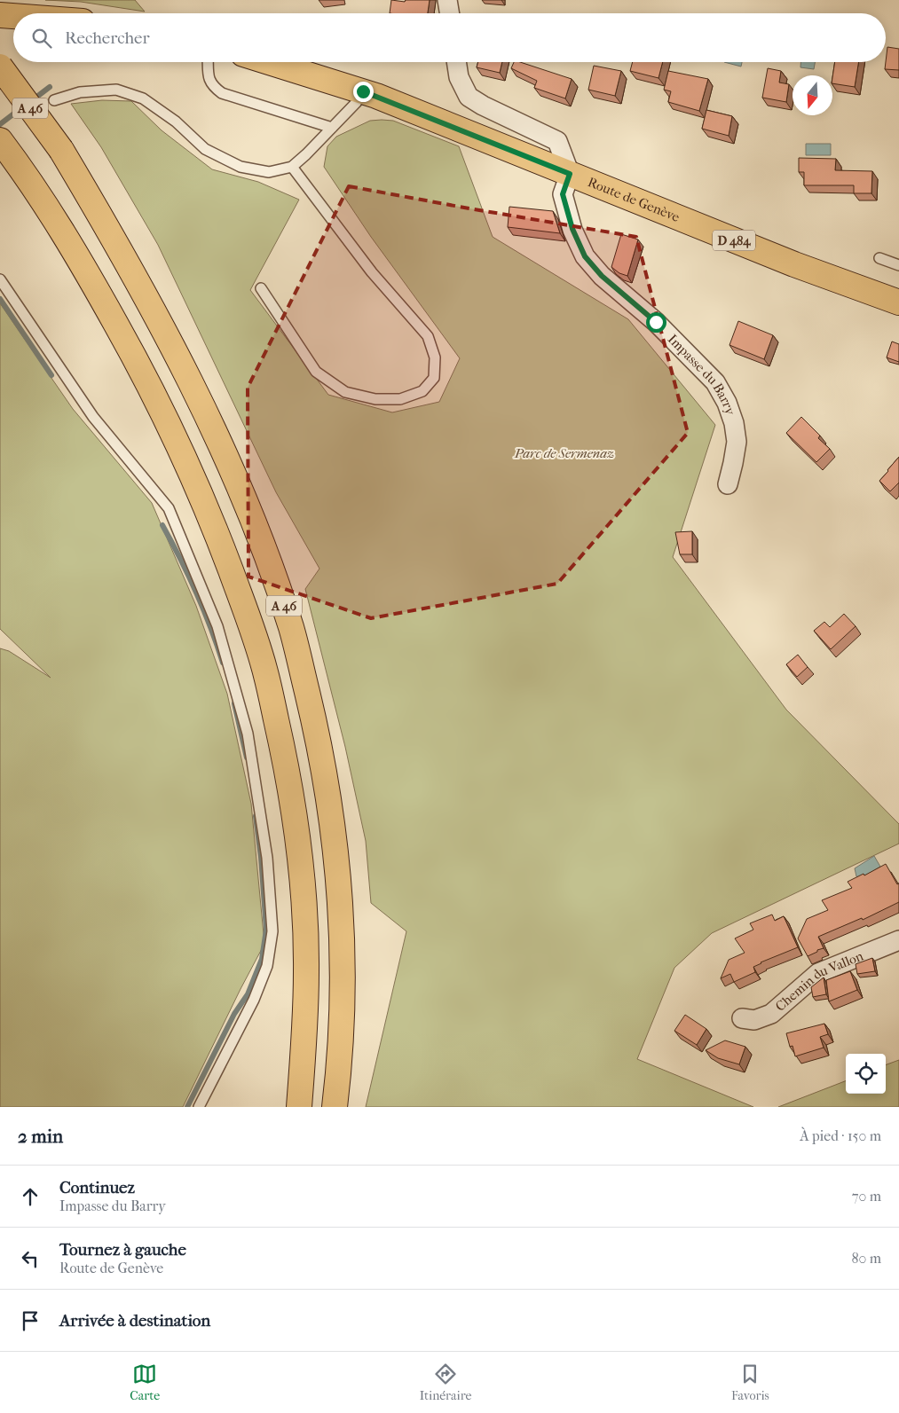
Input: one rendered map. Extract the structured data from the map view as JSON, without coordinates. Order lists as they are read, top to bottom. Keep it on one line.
{"streets":{"main road":["A 46","Route de Genève","D 484"],"street":["Impasse du Barry","Chemin du Vallon"]},"crossings":[["Route de Genève","Impasse du Barry"]],"parks":["Parc de Sermenaz"],"north":"bottom","page":{"search":"Rechercher","heading":["2 min","À pied · 150 m"],"list":[["Continuez","Impasse du Barry","70 m"],["Tournez à gauche","Route de Genève","80 m"],"Arrivée à destination"],"nav":["Carte","Itinéraire","Favoris"]}}
